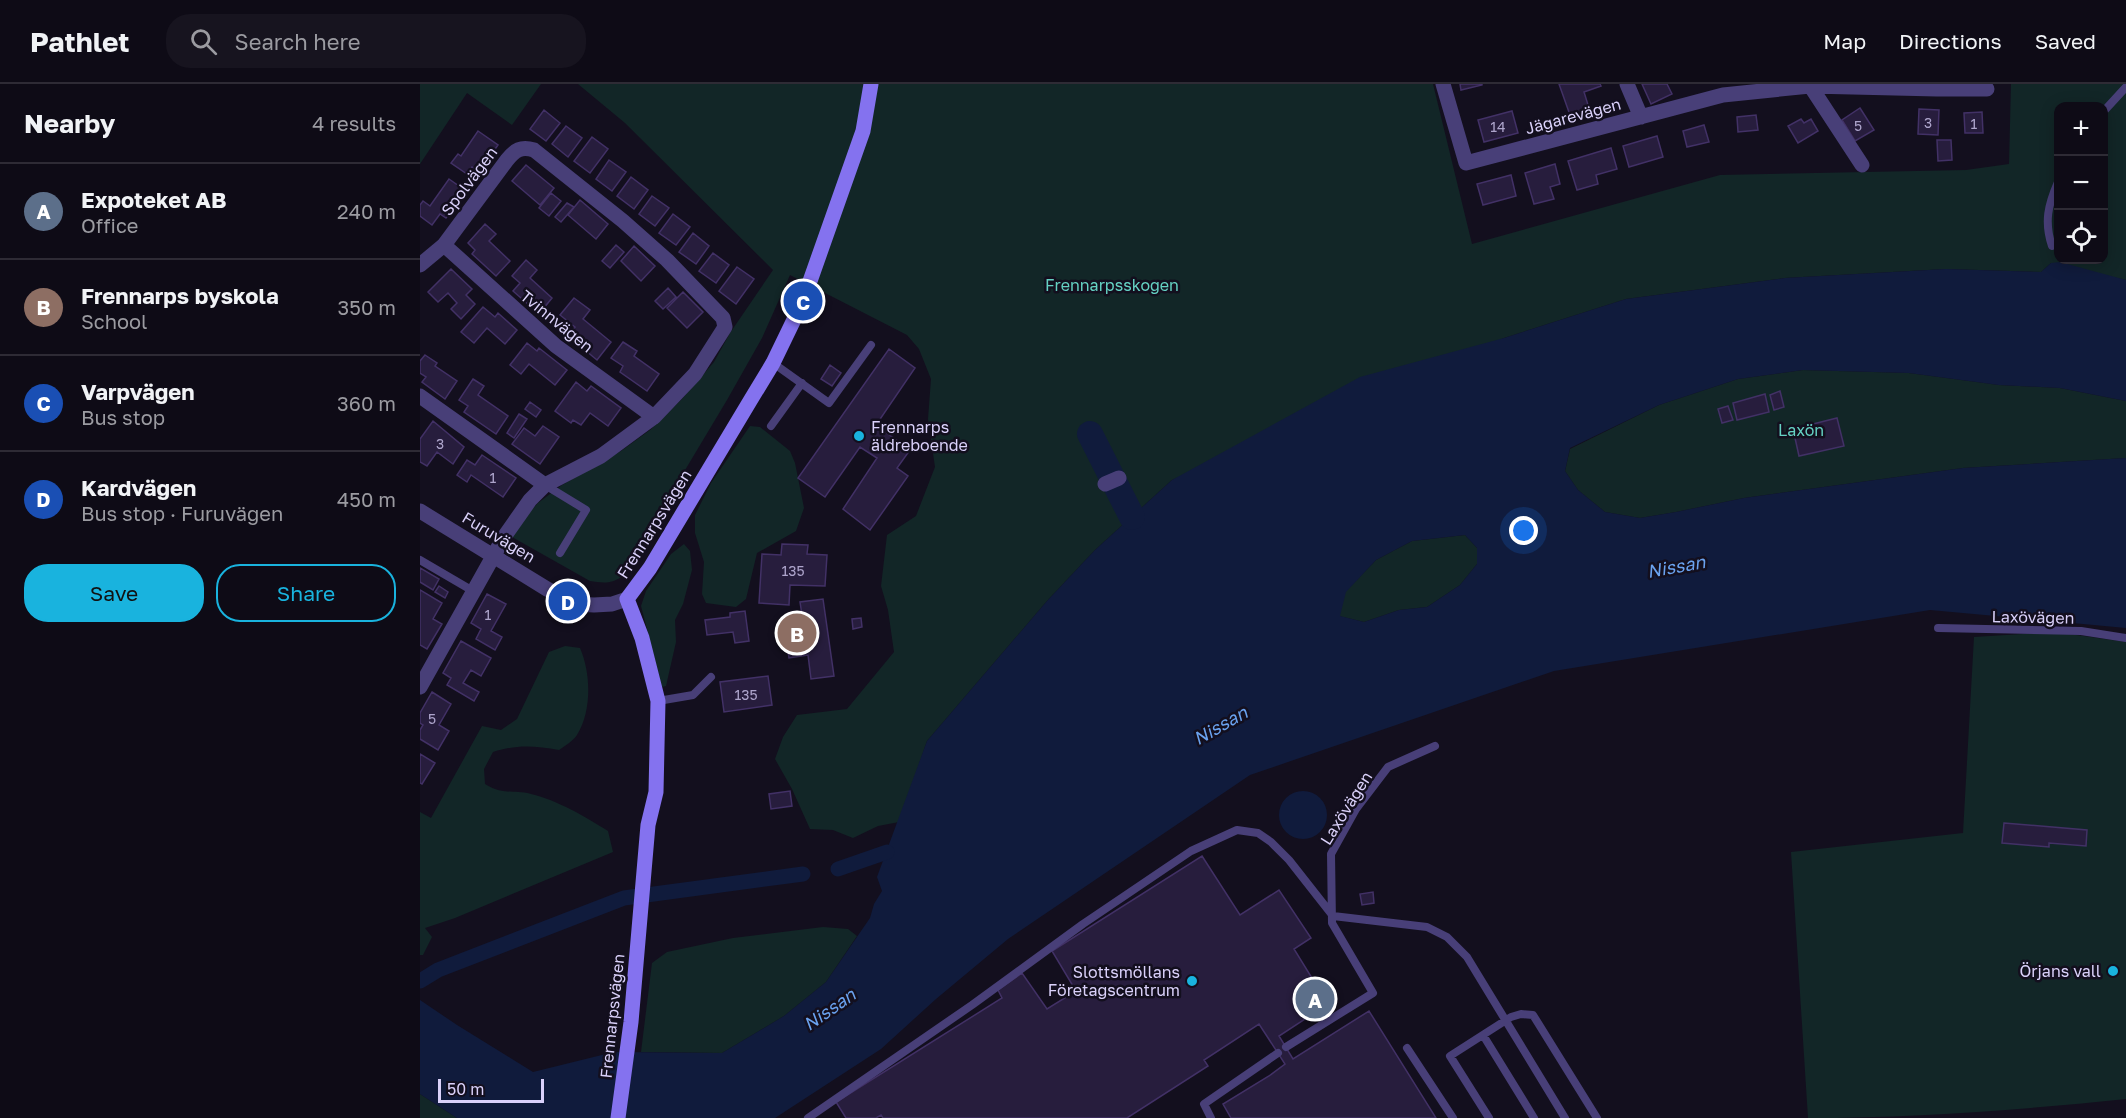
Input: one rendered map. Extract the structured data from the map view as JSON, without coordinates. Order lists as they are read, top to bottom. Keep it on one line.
{"streets":{"street":["Jägarevägen","Spolvägen","Tvinnvägen","Frennarpsvägen","Furuvägen"],"lane":["Laxövägen"]},"crossings":[["Spolvägen","Tvinnvägen"],["Frennarpsvägen","Furuvägen"]],"water":["Nissan"],"parks":["Frennarpsskogen","Laxön"],"places":["Frennarps äldreboende","Örjans vall","Slottsmöllans Företagscentrum"],"house_numbers":["3","1","5","14","3","1","135","1","135","5"],"scale_bar":"50 m","page":{"header":"Pathlet","search":"Search here","nav":["Map","Directions","Saved"],"heading":["Nearby","4 results"],"map_buttons":["+","−"],"list":[{"mark":"A","name":"Expoteket AB","note":"Office","value":"240 m"},{"mark":"B","name":"Frennarps byskola","note":"School","value":"350 m"},{"mark":"C","name":"Varpvägen","note":"Bus stop","value":"360 m"},{"mark":"D","name":"Kardvägen","note":"Bus stop · Furuvägen","value":"450 m"}],"pins":["C","D","B","A"],"buttons":["Save","Share"],"scale":"50 m"}}
